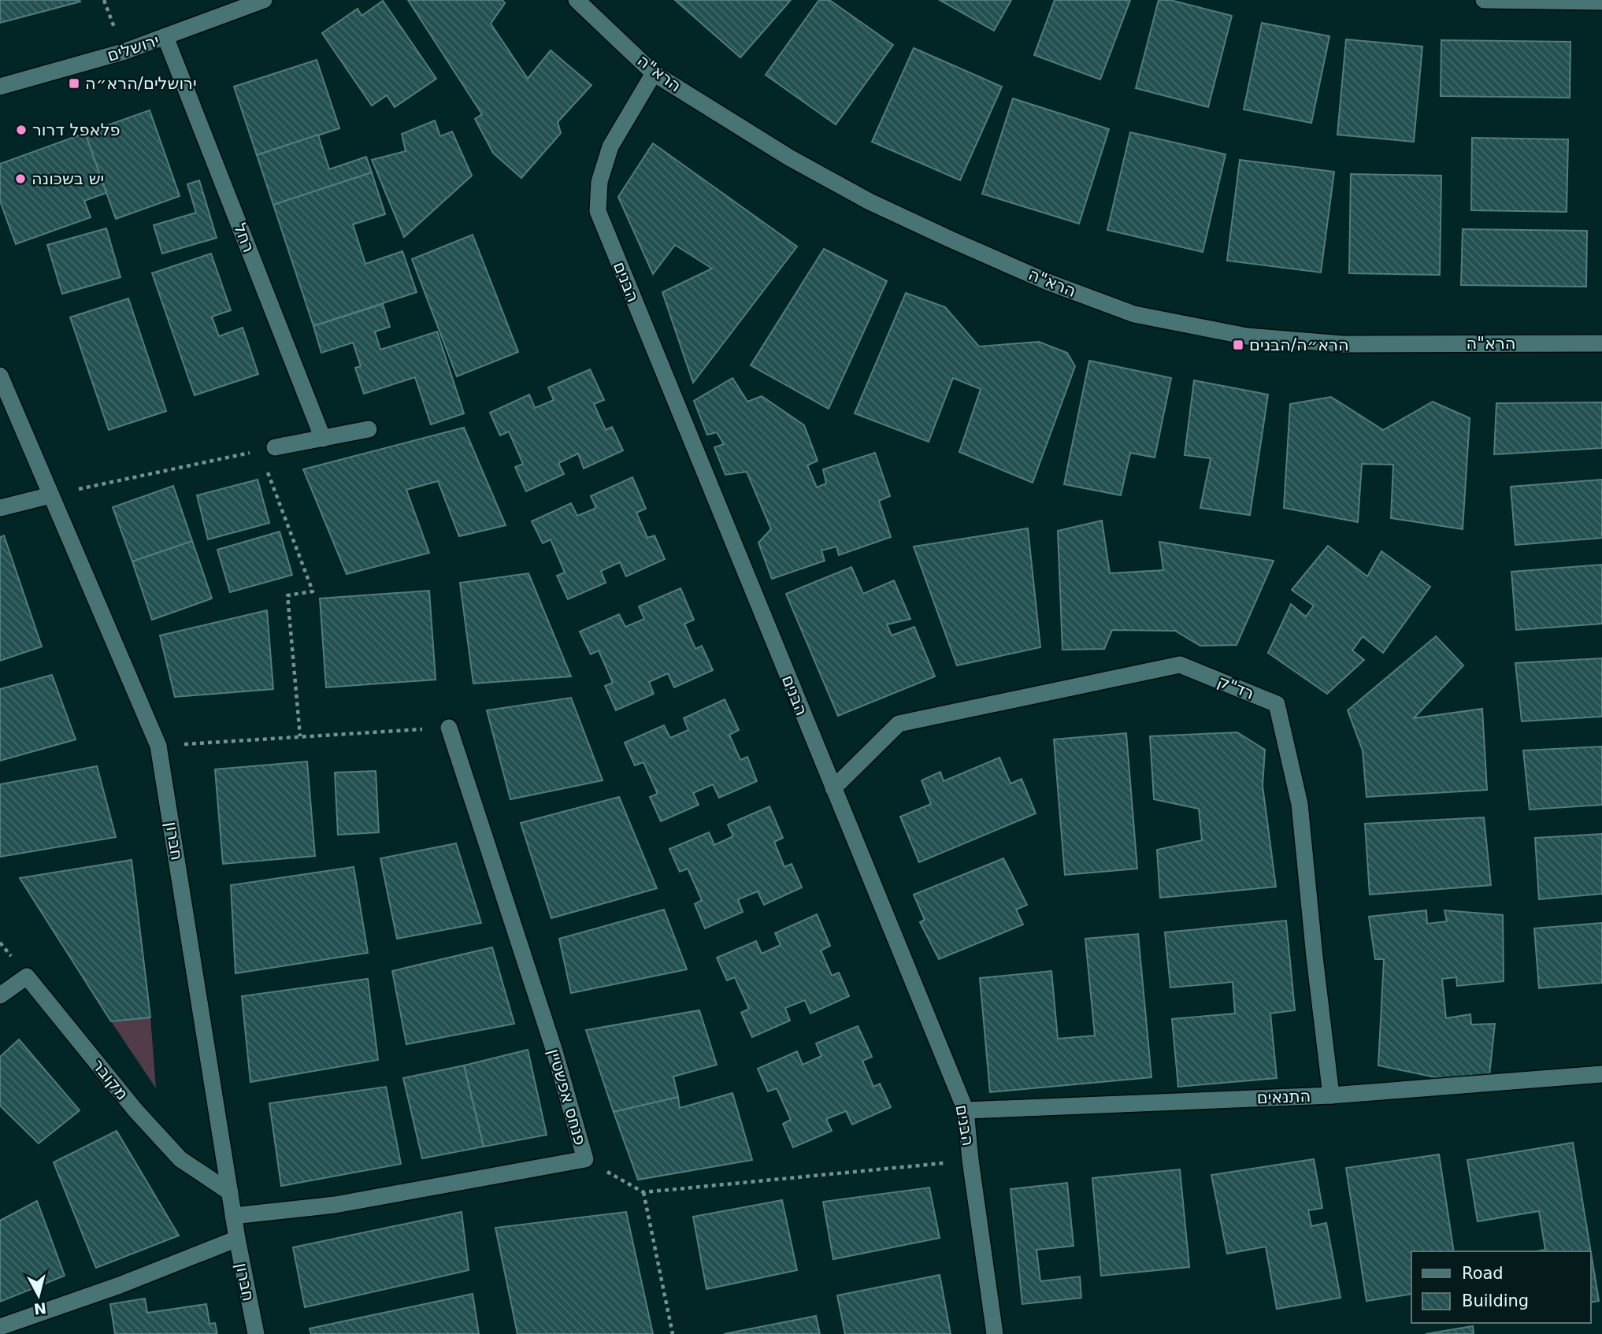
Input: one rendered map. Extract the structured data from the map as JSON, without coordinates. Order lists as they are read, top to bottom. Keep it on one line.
{"streets":{"street":["ירושלים","הרא\"ה","רחל","הבנים","רד\"ק","חברון","מקובר","פנחס אפשטיין","התנאים"]},"crossings":[["ירושלים","רחל"],["הרא\"ה","הבנים"],["הבנים","רד\"ק"],["הבנים","התנאים"],["רד\"ק","התנאים"],["חברון","מקובר"],["חברון","פנחס אפשטיין"]],"places":{"transit":["ירושלים/הרא״ה","הרא״ה/הבנים"],"other":["פלאפל דרור","יש בשכונה"]},"legend":["Road","Building"],"north":"bottom"}
